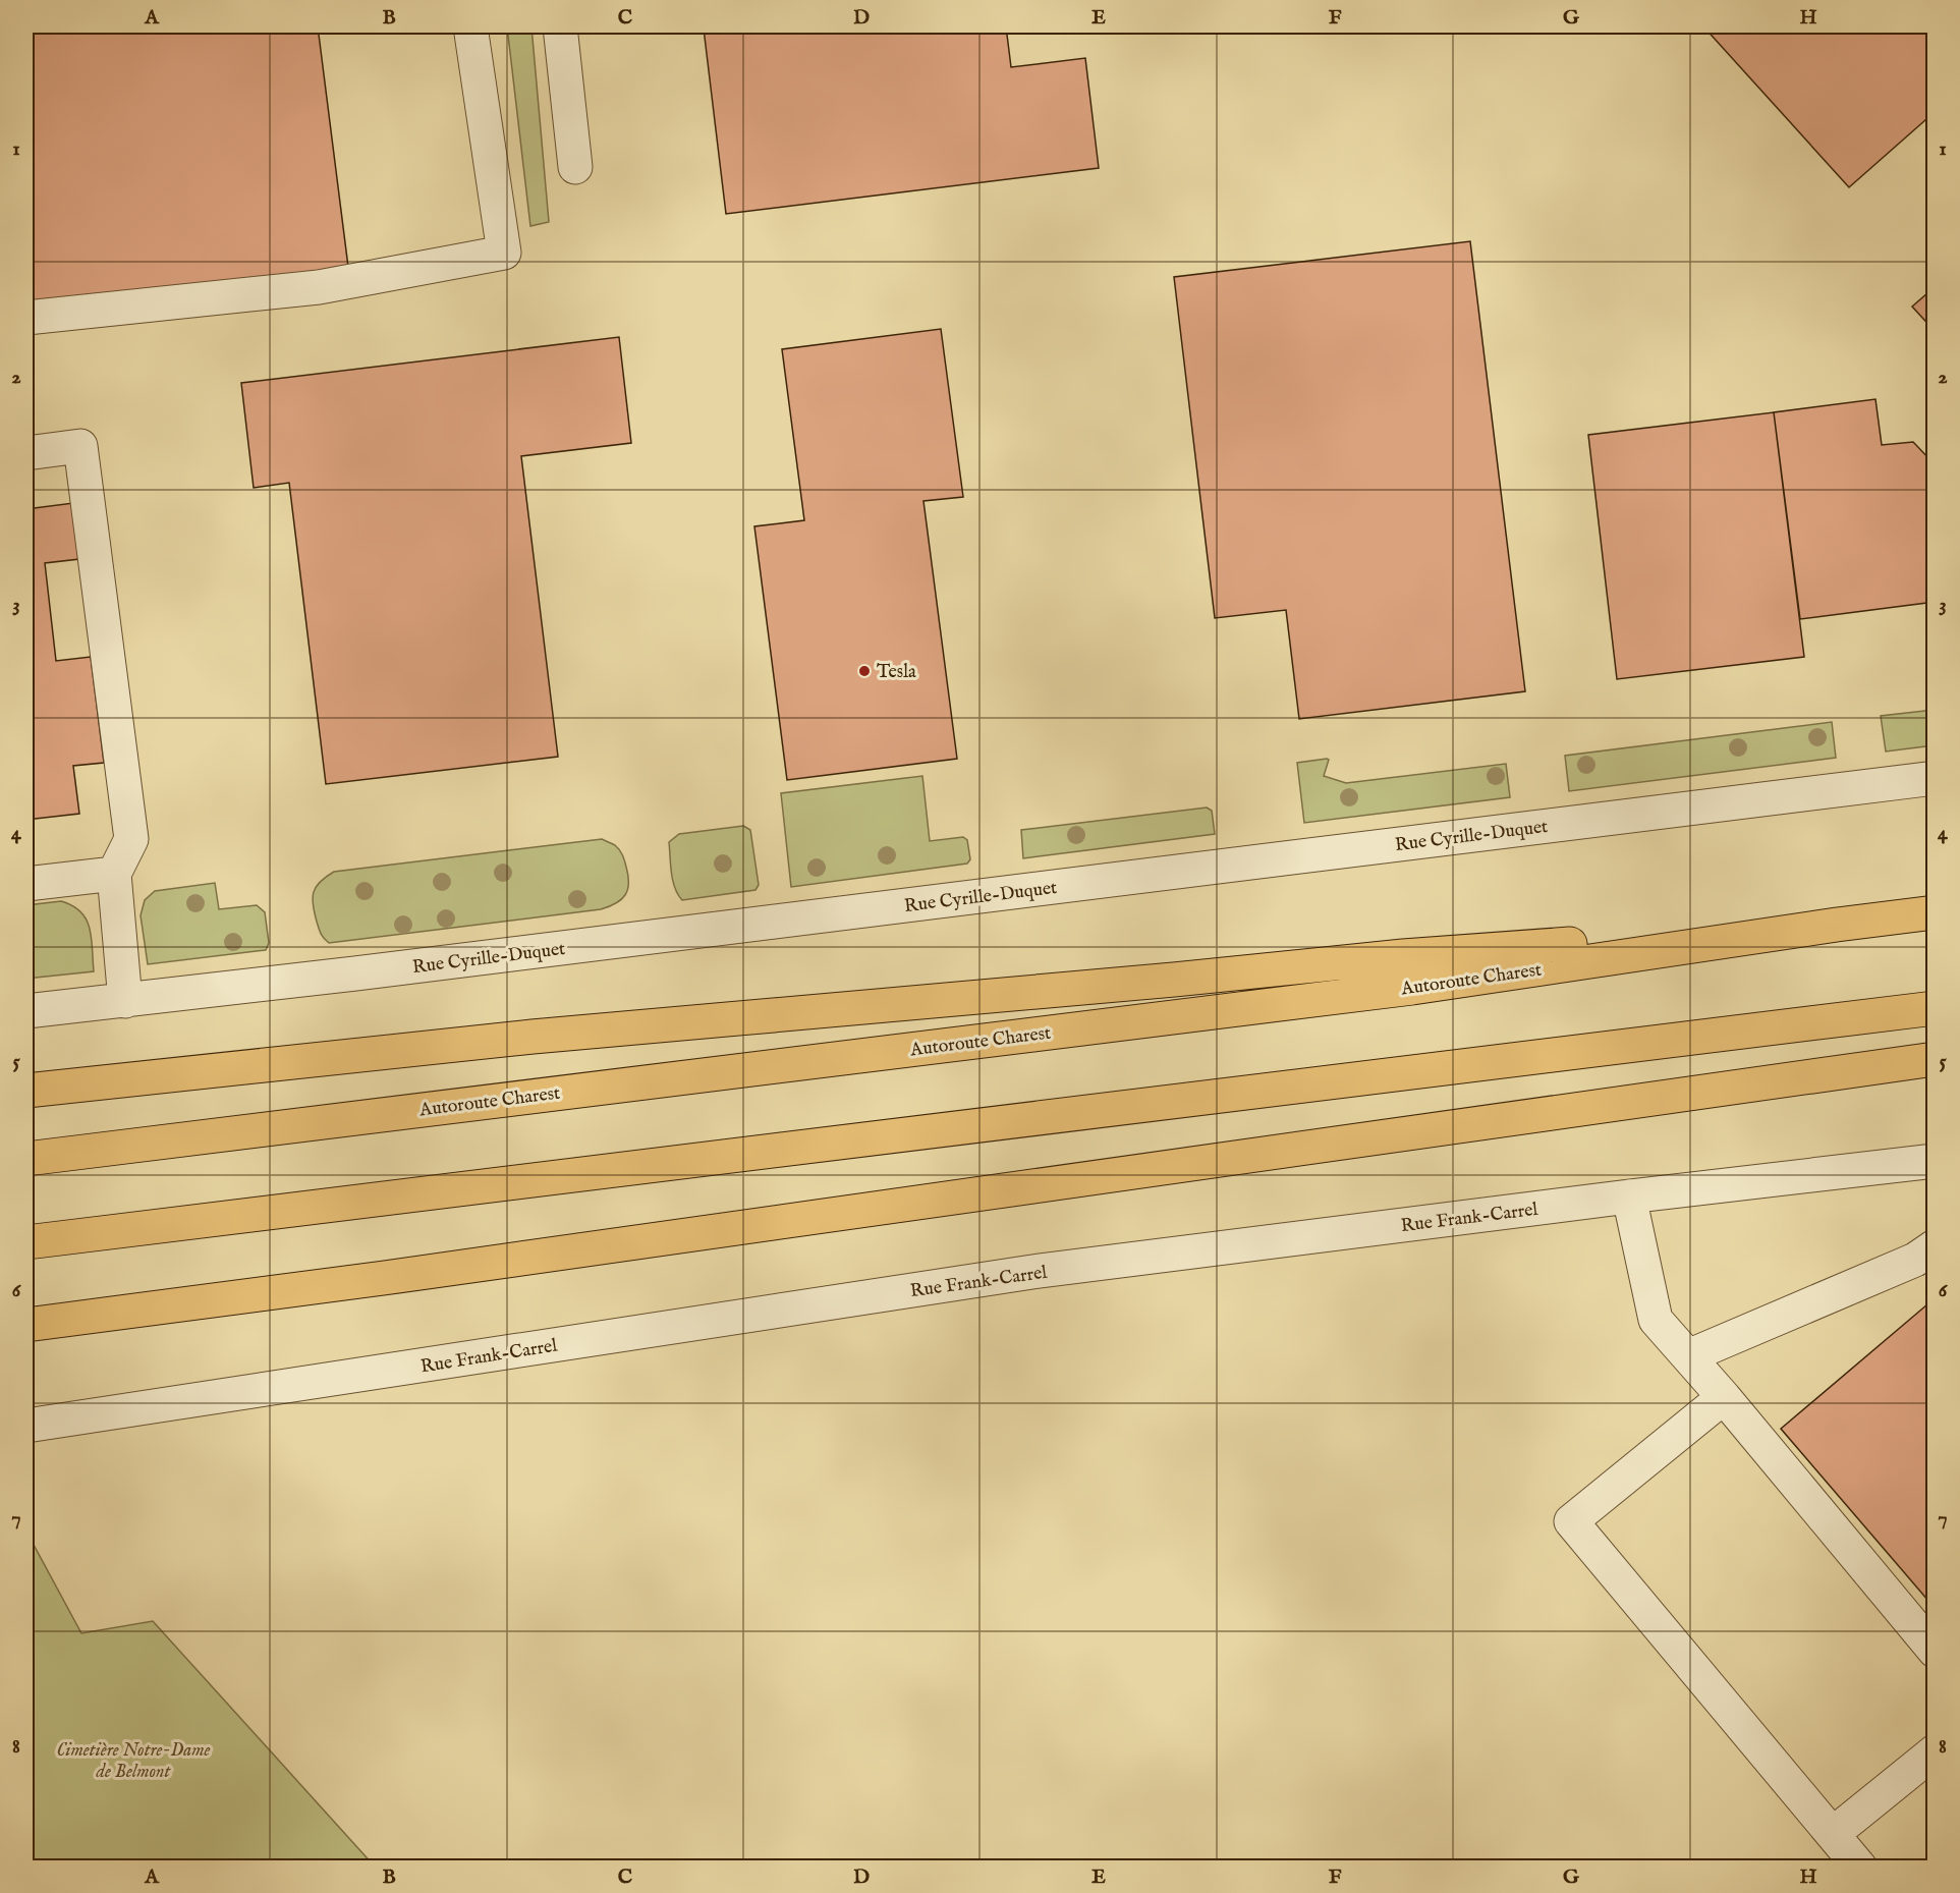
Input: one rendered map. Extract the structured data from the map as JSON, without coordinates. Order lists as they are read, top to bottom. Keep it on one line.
{"streets":{"highway":["Autoroute Charest"],"street":["Rue Cyrille-Duquet","Rue Frank-Carrel"]},"parks":["Cimetière Notre-Dame de Belmont"],"places":["Tesla"],"grid":{"columns":["A","B","C","D","E","F","G","H"],"rows":["1","2","3","4","5","6","7","8"]}}
